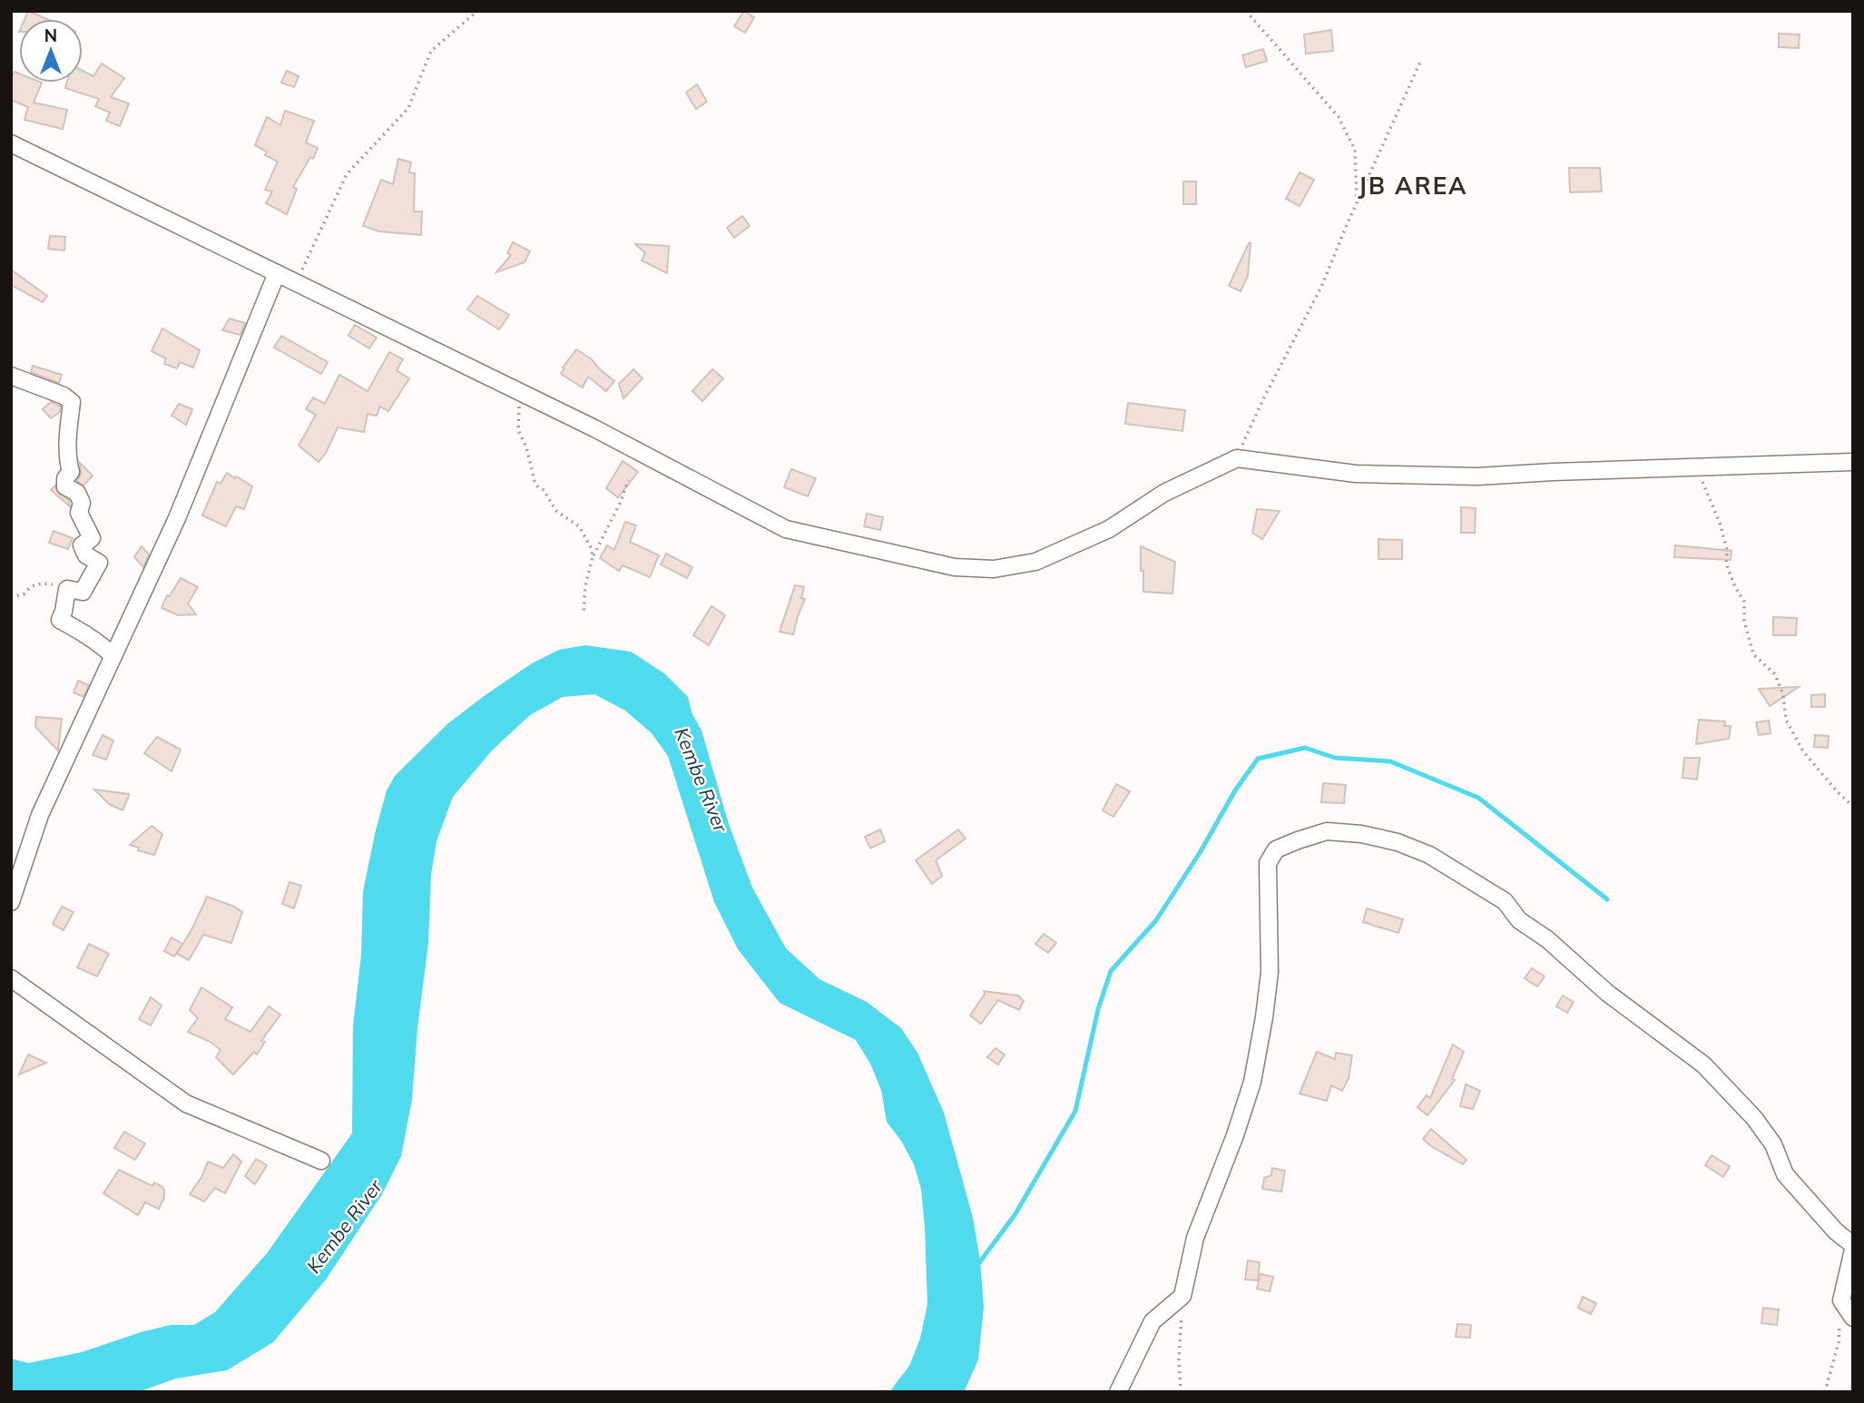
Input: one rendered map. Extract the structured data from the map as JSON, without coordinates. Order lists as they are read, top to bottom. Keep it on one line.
{"districts":["JB AREA"],"water":["Kembe River"],"north":"top"}
